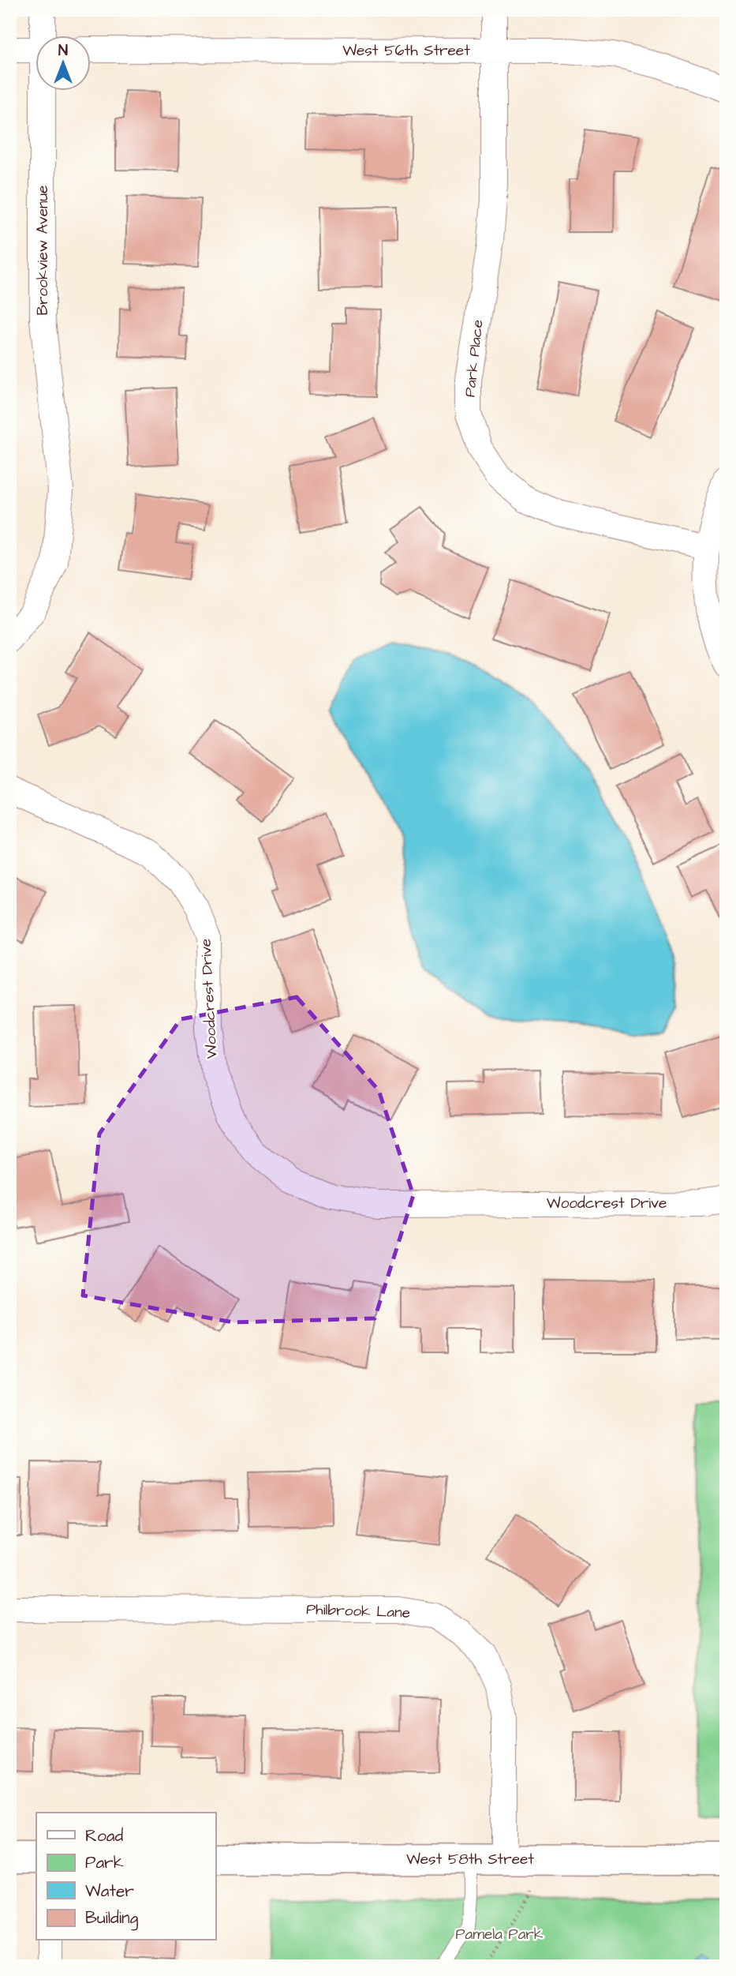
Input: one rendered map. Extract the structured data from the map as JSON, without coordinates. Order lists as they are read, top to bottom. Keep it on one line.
{"streets":{"street":["West 56th Street","Brookview Avenue","Park Place","Woodcrest Drive","Philbrook Lane","West 58th Street"]},"crossings":[["West 56th Street","Park Place"],["Philbrook Lane","West 58th Street"]],"parks":["Pamela Park"],"legend":["Road","Park","Water","Building"],"north":"top"}
